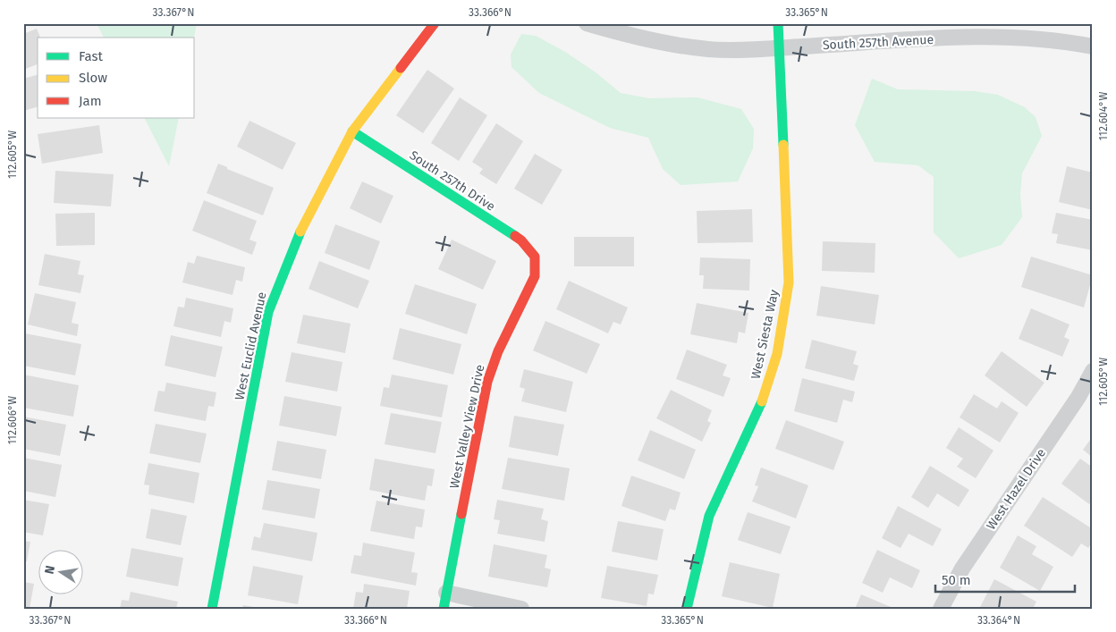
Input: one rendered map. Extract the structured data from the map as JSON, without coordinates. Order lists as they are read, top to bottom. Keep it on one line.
{"streets":{"street":["South 257th Avenue","South 257th Drive","West Siesta Way","West Euclid Avenue","West Valley View Drive","West Hazel Drive"]},"crossings":[["South 257th Avenue","West Siesta Way"],["South 257th Drive","West Euclid Avenue"],["South 257th Drive","West Valley View Drive"]],"legend":["Fast","Slow","Jam"],"scale_bar":"50 m","north":"left","coordinates":["33.367°N","33.366°N","33.365°N","112.604°W","112.605°W","112.606°W","33.364°N"]}
